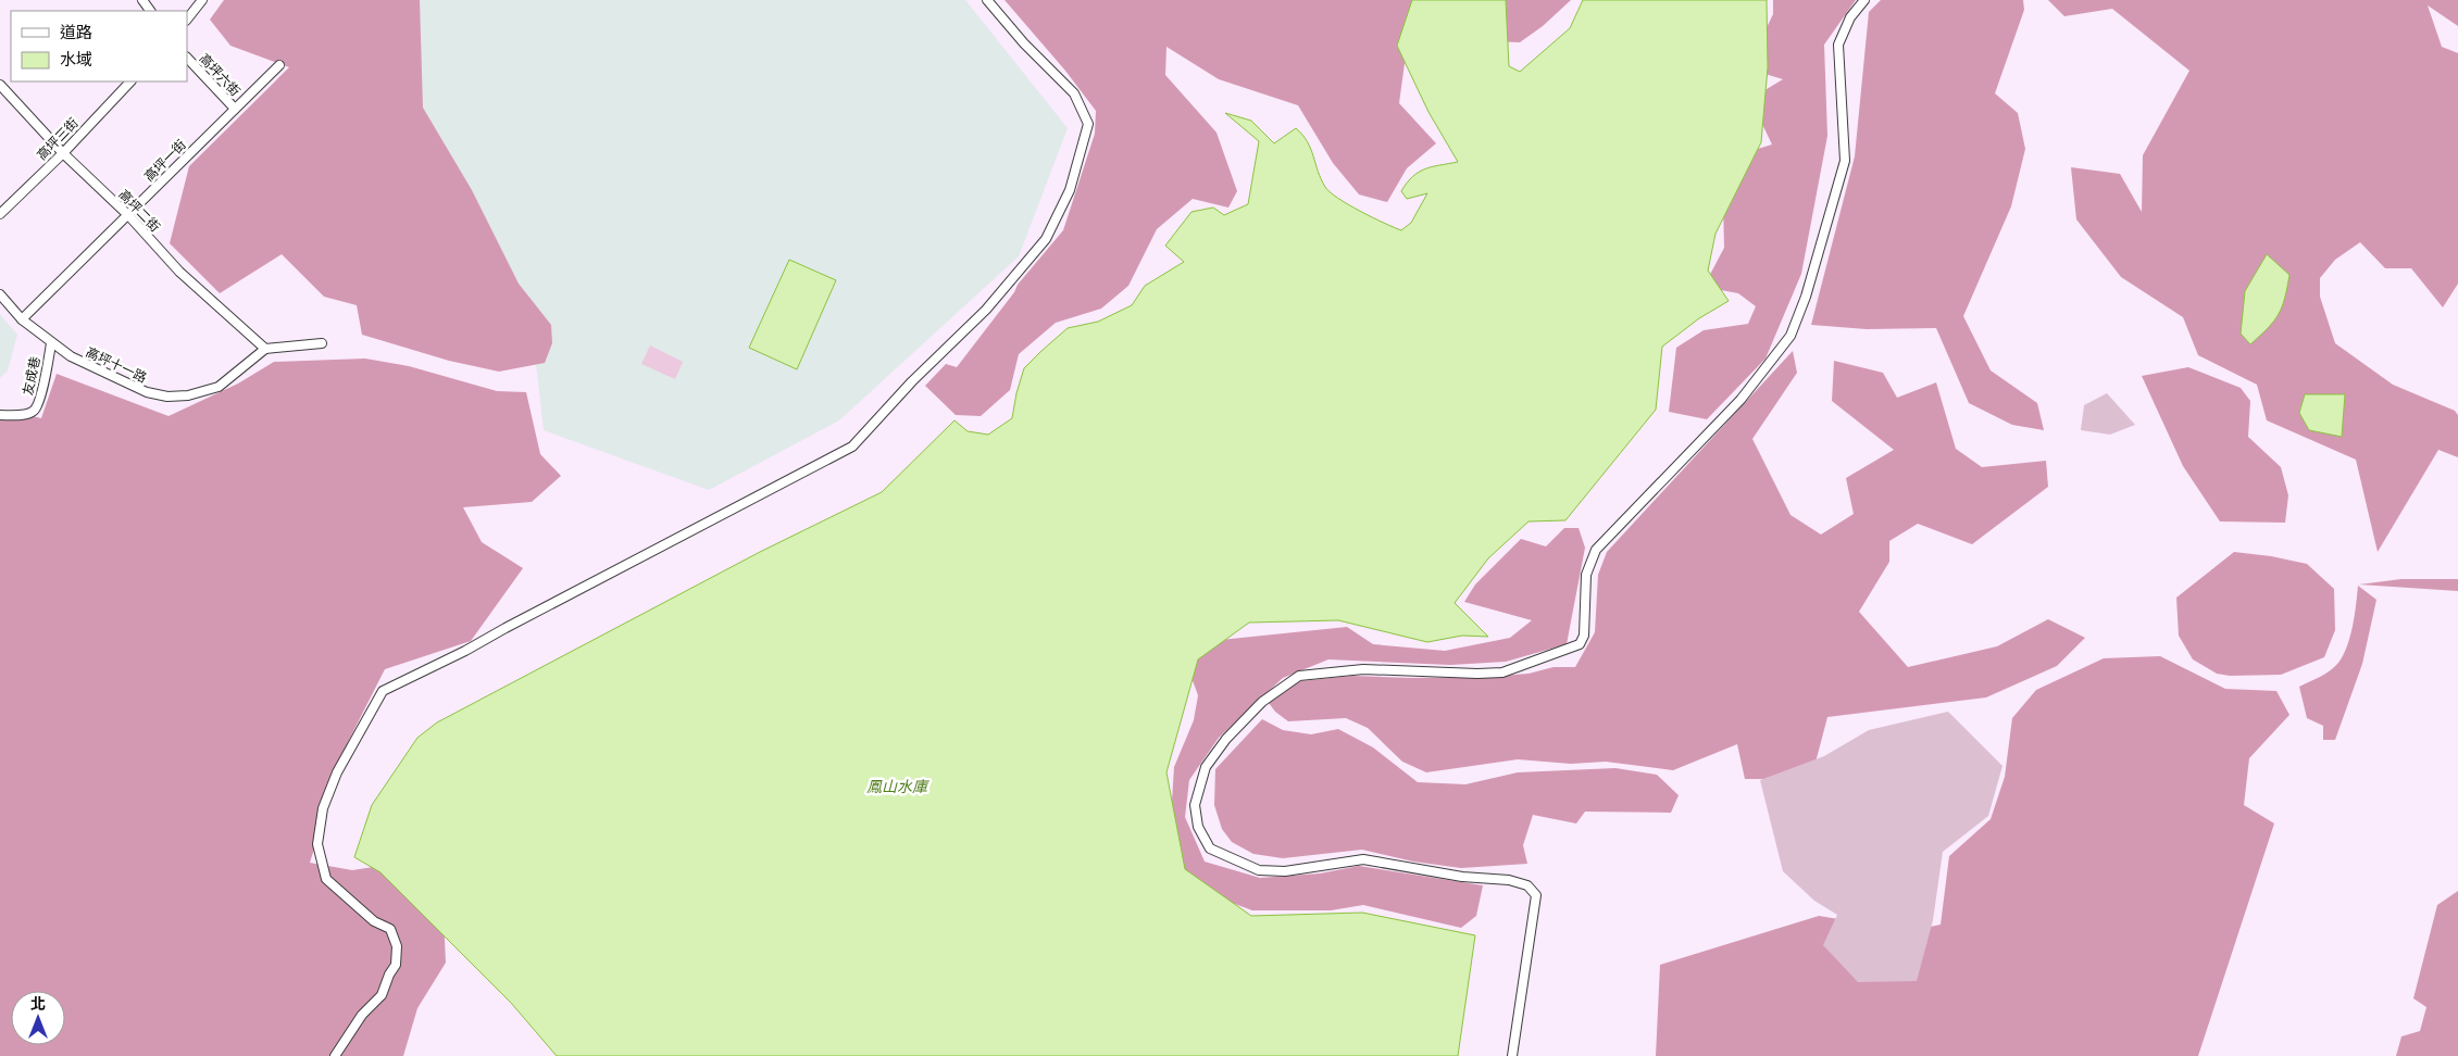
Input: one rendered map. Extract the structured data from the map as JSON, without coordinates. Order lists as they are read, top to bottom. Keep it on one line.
{"streets":{"street":["高坪六街","高坪三街","高坪一街","高坪二街","高坪十一路","友成巷"]},"crossings":[["高坪六街","高坪一街"],["高坪三街","高坪二街"],["高坪一街","高坪二街"],["高坪一街","高坪十一路"],["高坪二街","高坪十一路"],["高坪十一路","友成巷"]],"water":["鳳山水庫"],"legend":["道路","水域"],"north":"top"}
